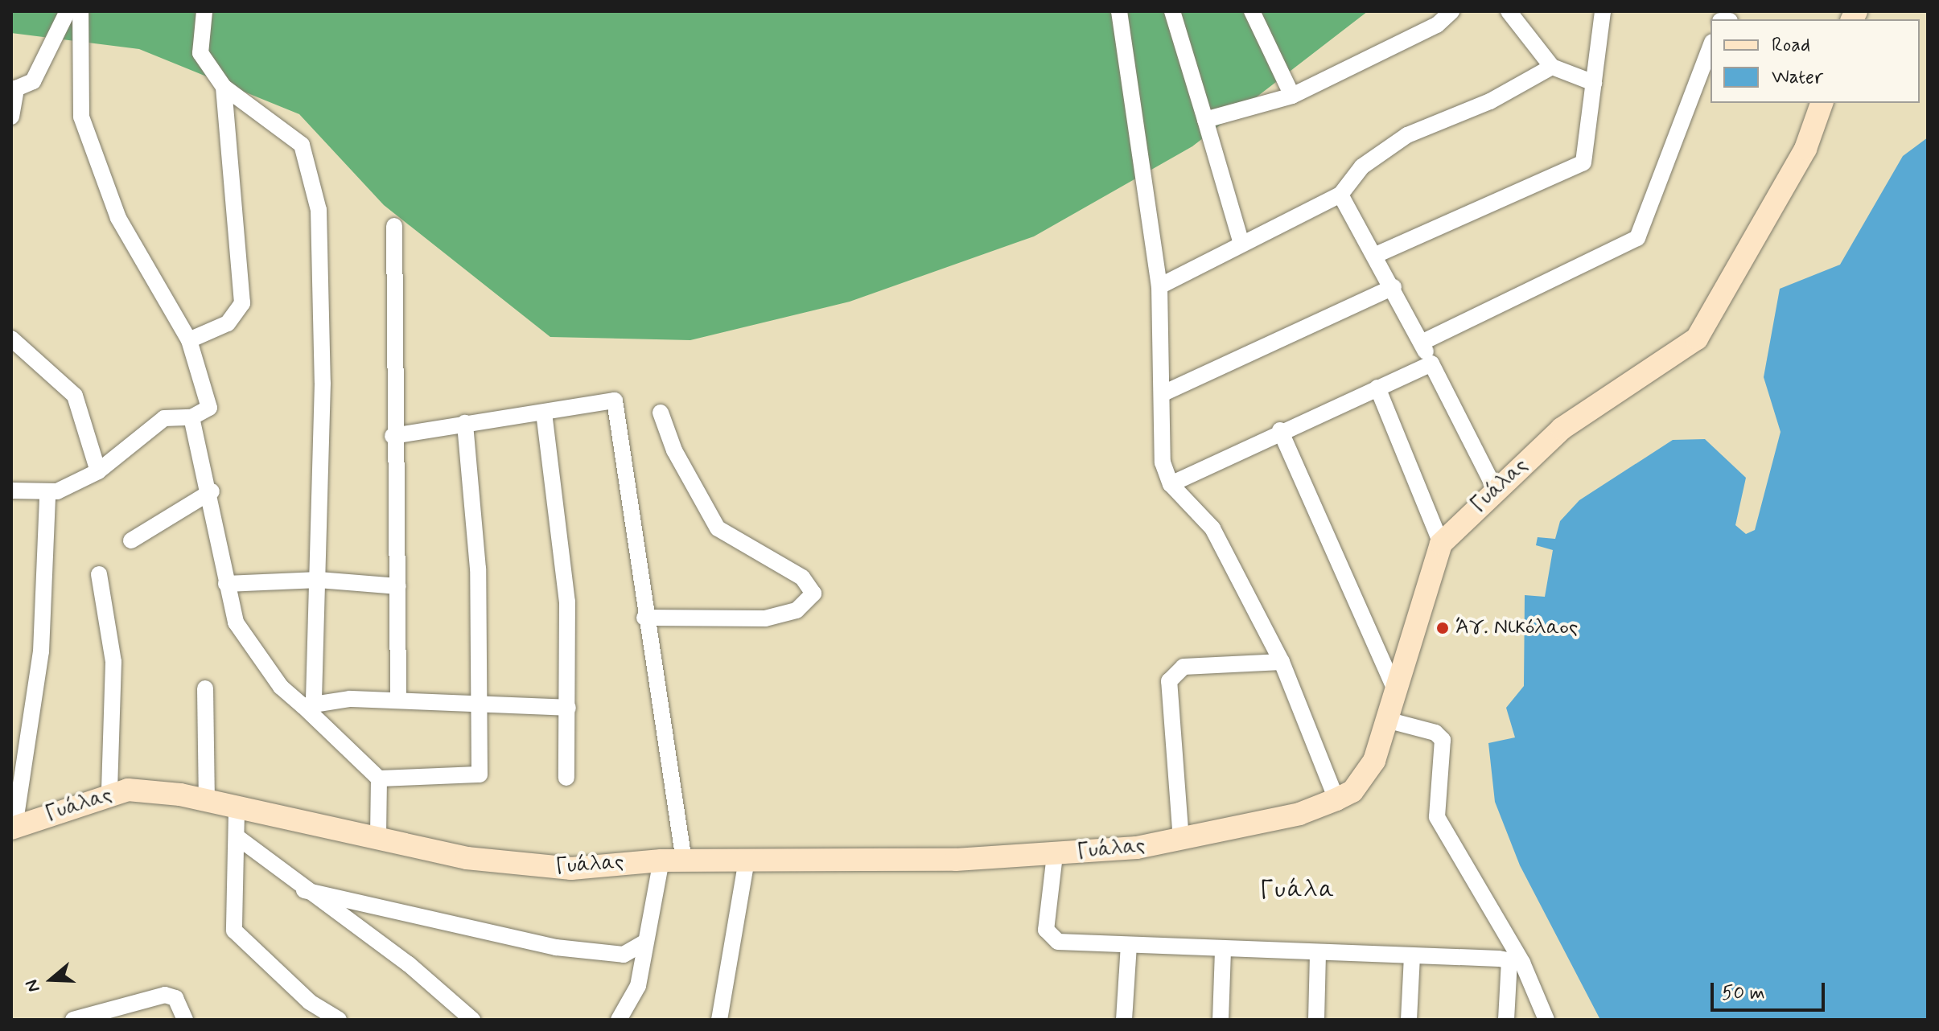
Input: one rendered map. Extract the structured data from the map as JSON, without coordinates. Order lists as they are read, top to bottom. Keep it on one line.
{"streets":{"street":["Γυάλας"]},"districts":["Γυάλα"],"places":["Άγ. Νικόλαος"],"legend":["Road","Water"],"scale_bar":"50 m","north":"left"}
